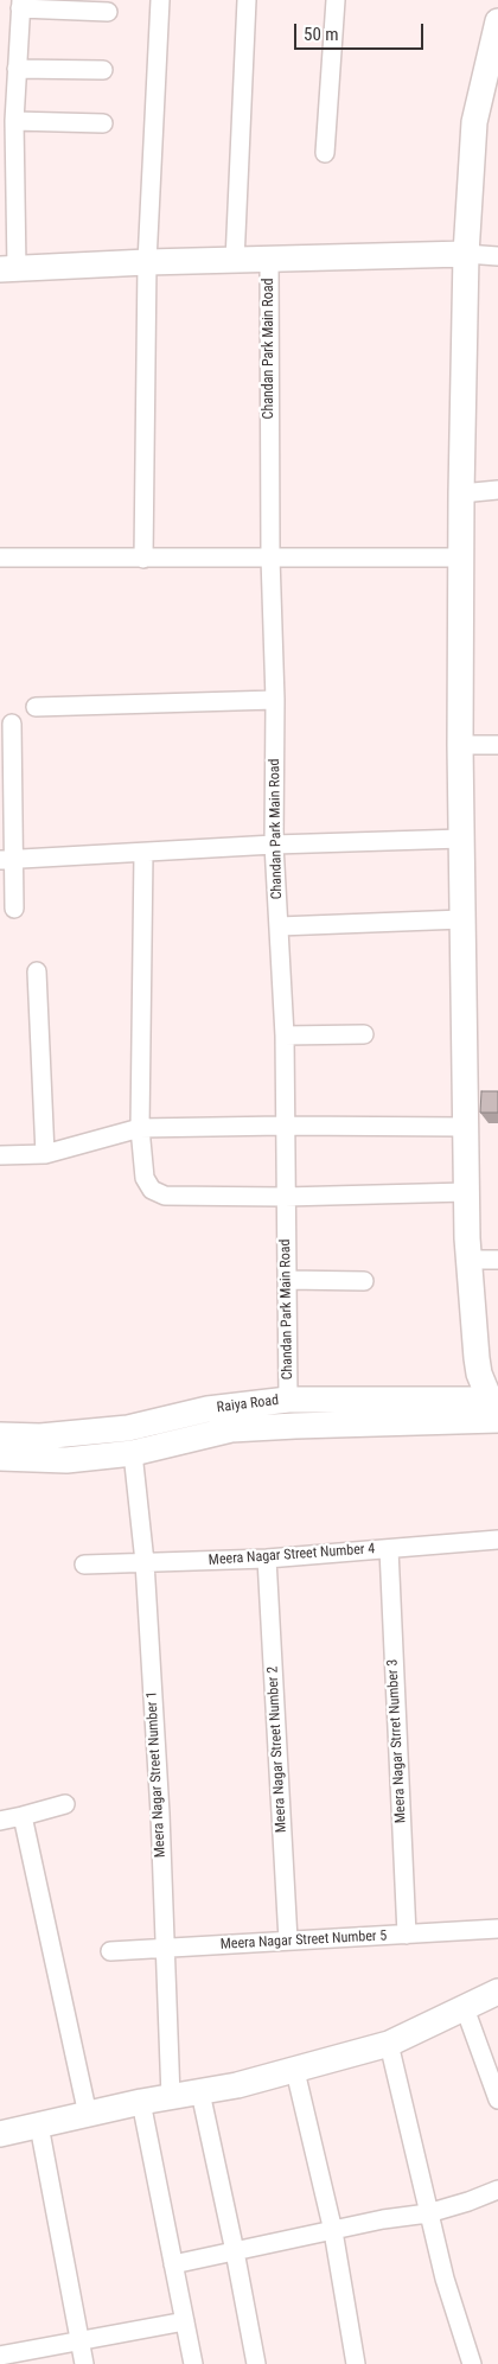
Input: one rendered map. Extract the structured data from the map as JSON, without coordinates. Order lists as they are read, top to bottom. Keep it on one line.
{"streets":{"street":["Chandan Park Main Road","Raiya Road","Meera Nagar Street Number 4","Meera Nagar Strret Number 3","Meera Nagar Street Number 2","Meera Nagar Street Number 1","Meera Nagar Street Number 5"]},"crossings":[["Chandan Park Main Road","Raiya Road"],["Raiya Road","Meera Nagar Street Number 1"],["Meera Nagar Street Number 4","Meera Nagar Strret Number 3"],["Meera Nagar Street Number 4","Meera Nagar Street Number 2"],["Meera Nagar Street Number 4","Meera Nagar Street Number 1"],["Meera Nagar Strret Number 3","Meera Nagar Street Number 5"],["Meera Nagar Street Number 2","Meera Nagar Street Number 5"],["Meera Nagar Street Number 1","Meera Nagar Street Number 5"]],"scale_bar":"50 m"}
